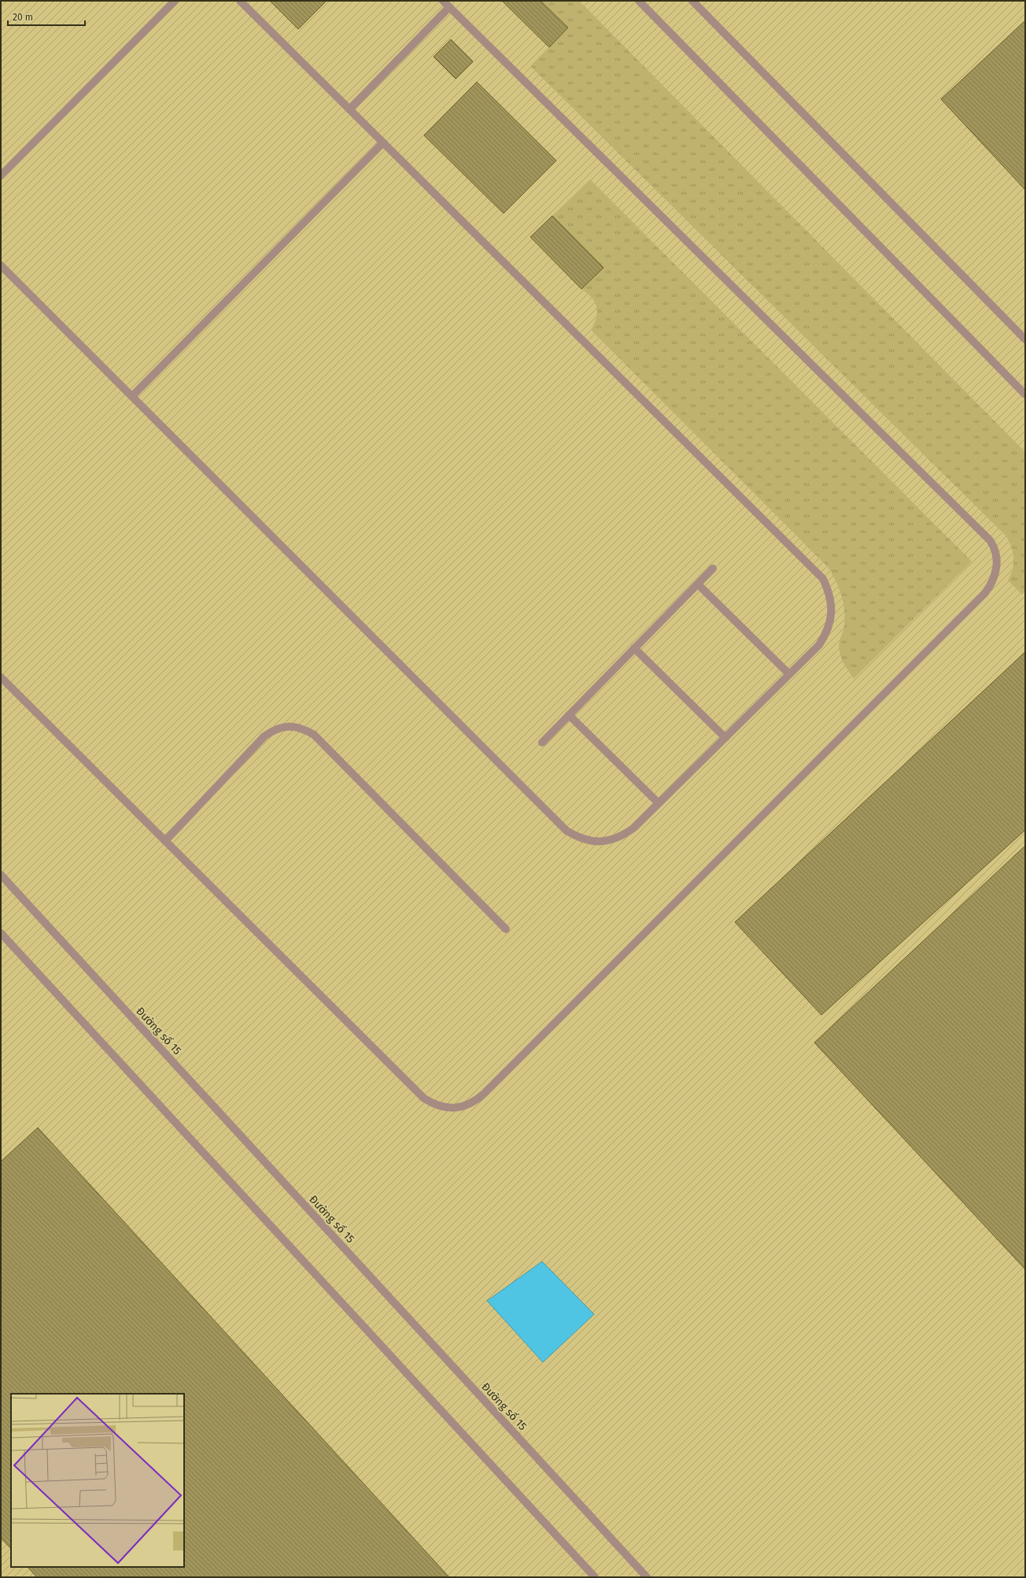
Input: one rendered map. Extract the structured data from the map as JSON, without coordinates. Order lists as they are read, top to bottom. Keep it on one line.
{"streets":{"street":["Đường số 15"]},"scale_bar":"20 m"}
